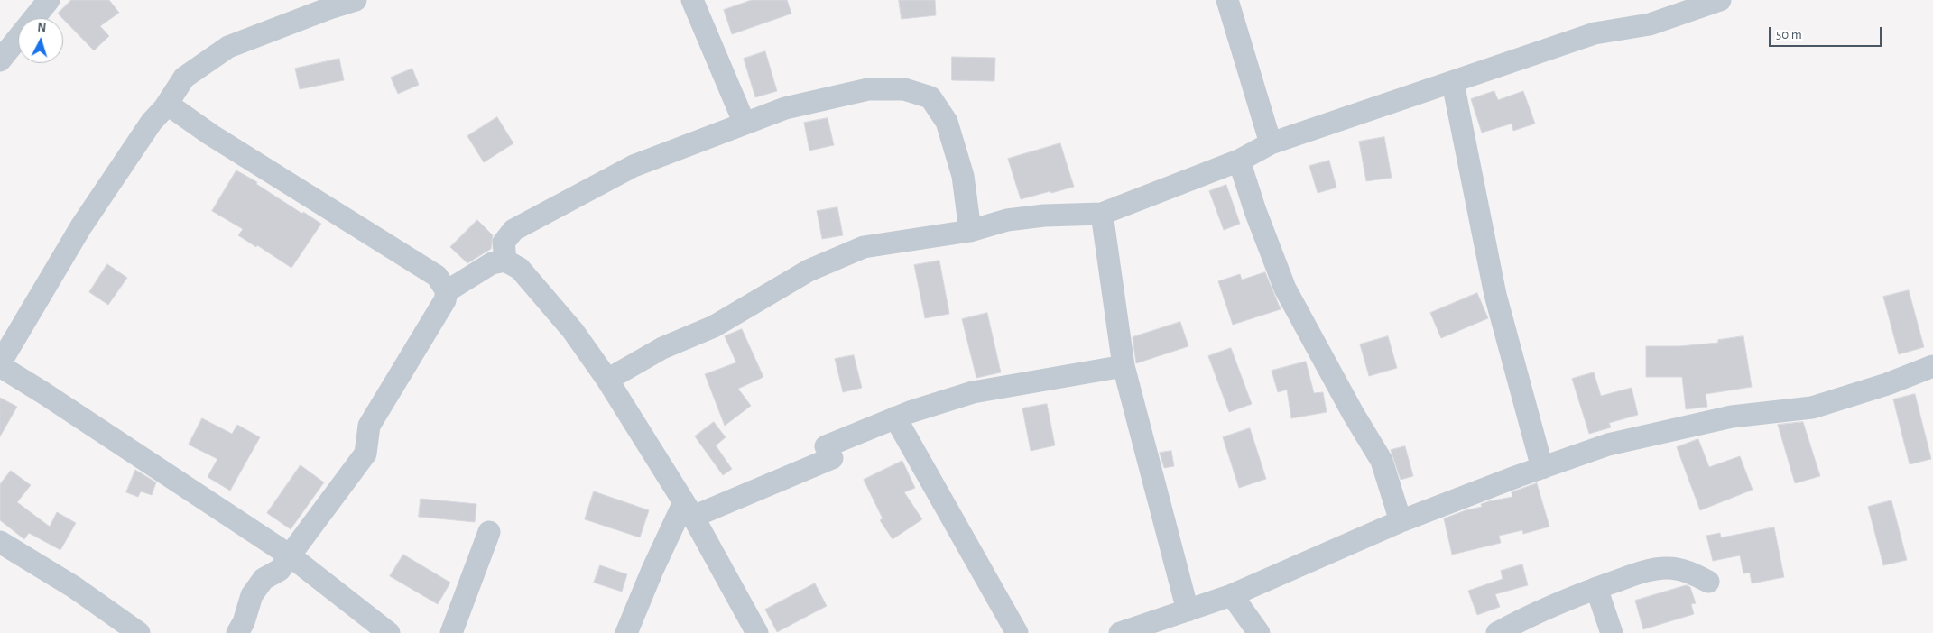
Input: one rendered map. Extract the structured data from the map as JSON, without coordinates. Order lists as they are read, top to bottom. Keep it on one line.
{"scale_bar":"50 m","north":"top"}
